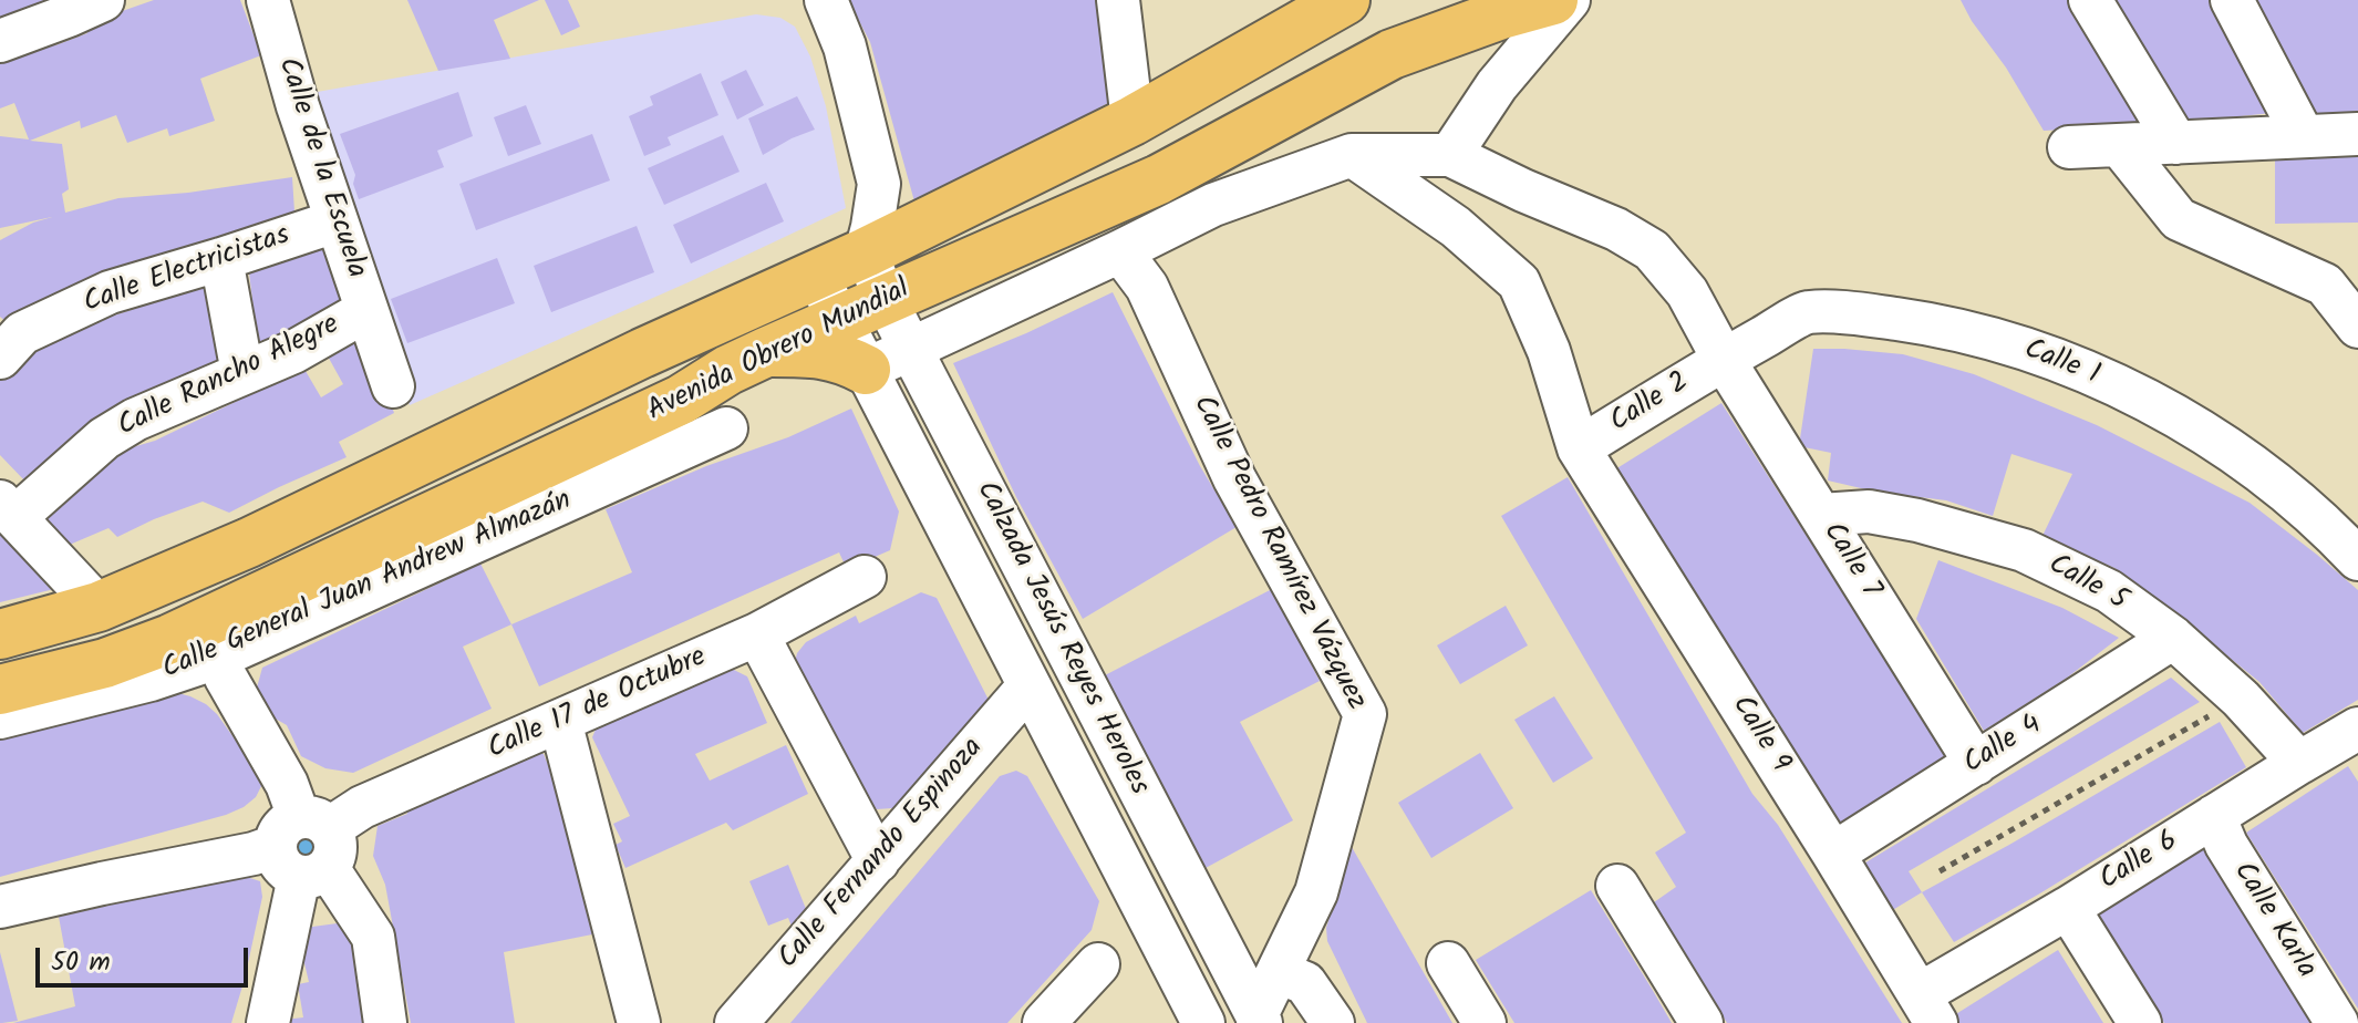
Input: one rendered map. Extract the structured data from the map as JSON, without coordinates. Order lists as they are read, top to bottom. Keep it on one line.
{"streets":{"main road":["Avenida Obrero Mundial"],"street":["Calle de la Escuela","Calle Electricistas","Calle 1","Calle Rancho Alegre","Calle 2","Calle Pedro Ramírez Vázquez","Calle 7","Calle 5","Calle General Juan Andrew Almazán","Calzada Jesús Reyes Heroles","Calle 17 de Octubre","Calle 9","Calle 4","Calle Fernando Espinoza","Calle 6","Calle Karla"]},"crossings":[["Calle de la Escuela","Calle Electricistas"],["Calle de la Escuela","Calle Rancho Alegre"],["Avenida Obrero Mundial","Calzada Jesús Reyes Heroles"],["Calle 1","Calle 2"],["Calle 1","Calle 7"],["Calle 2","Calle 7"],["Calle 2","Calle 9"],["Calle Pedro Ramírez Vázquez","Calzada Jesús Reyes Heroles"],["Calle 7","Calle 5"],["Calle 7","Calle 4"],["Calle 5","Calle 4"],["Calle 5","Calle 6"],["Calzada Jesús Reyes Heroles","Calle Fernando Espinoza"],["Calle 9","Calle 4"],["Calle 9","Calle 6"],["Calle 6","Calle Karla"]],"scale_bar":"50 m"}
